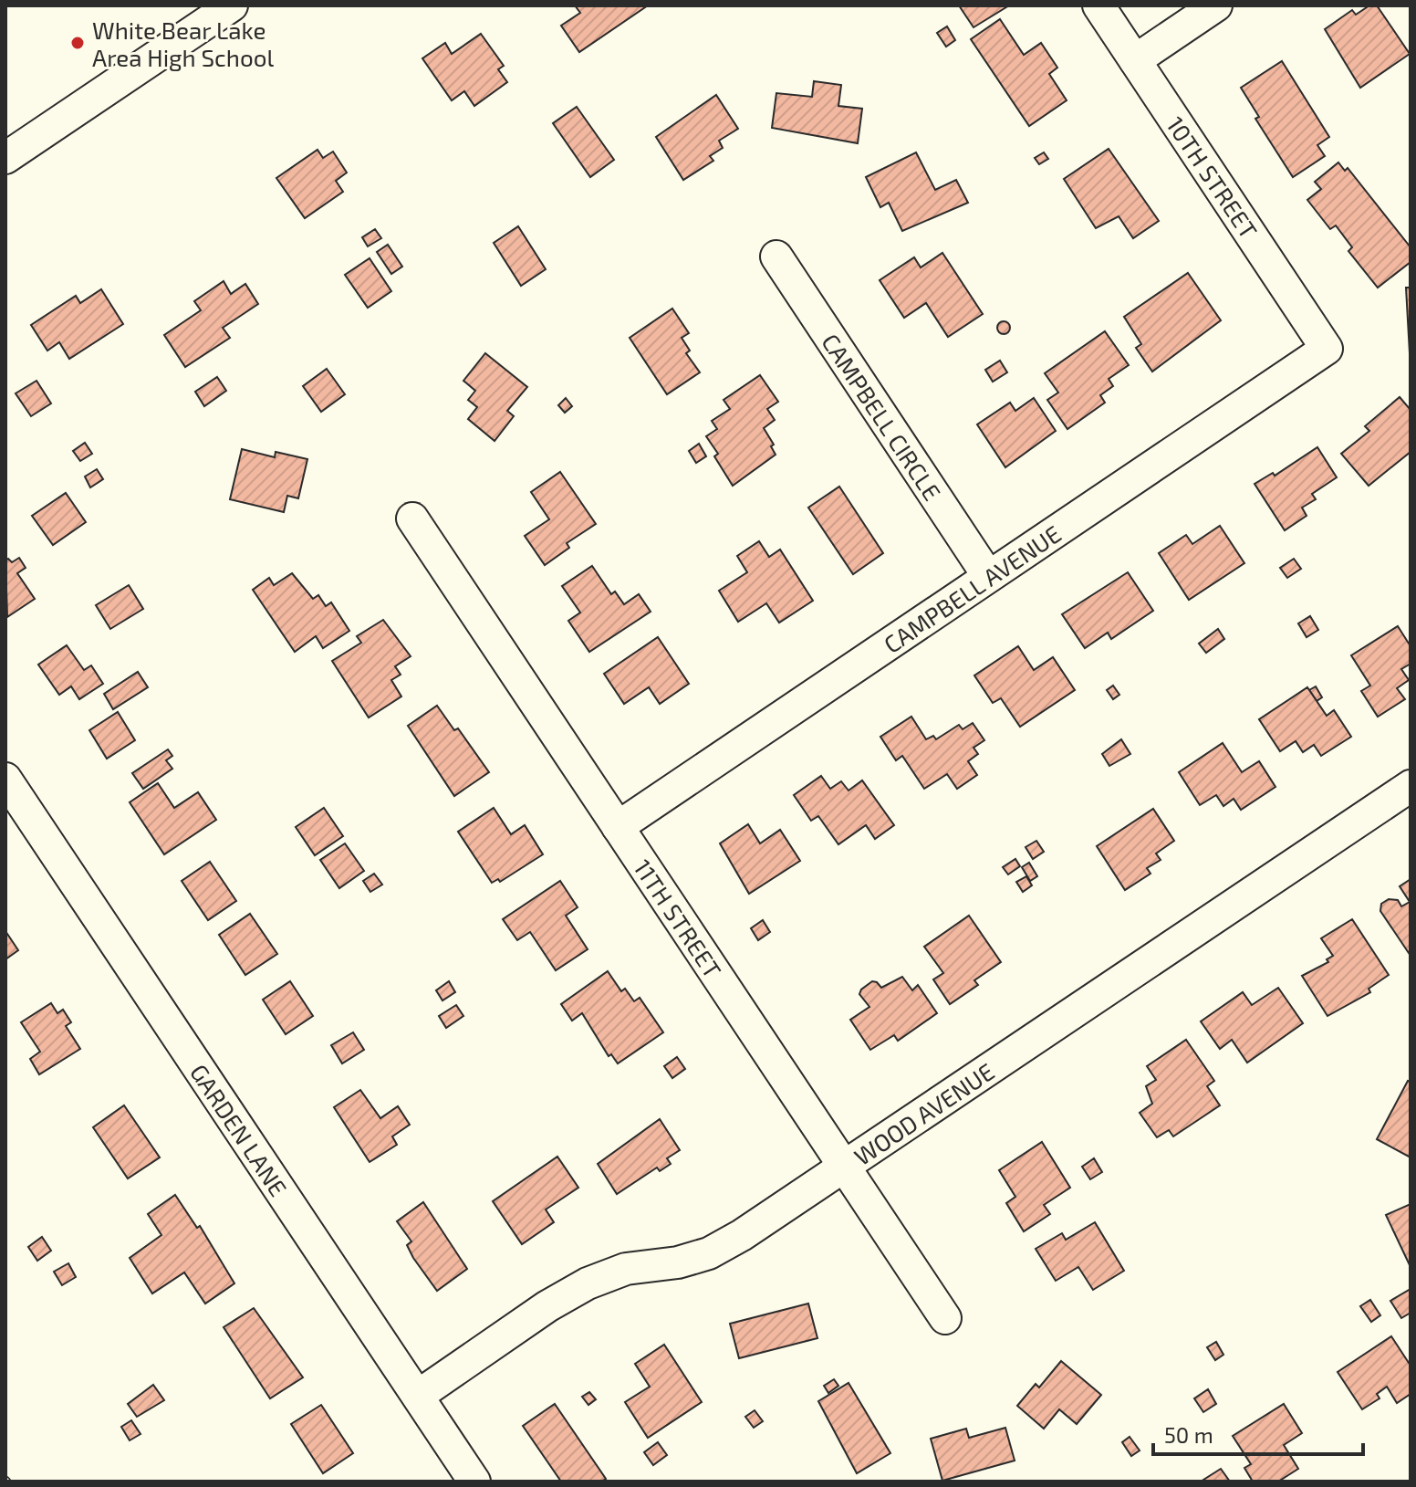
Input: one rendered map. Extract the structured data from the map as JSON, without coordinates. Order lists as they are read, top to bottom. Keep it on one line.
{"streets":{"street":["10TH STREET","CAMPBELL CIRCLE","CAMPBELL AVENUE","11TH STREET","WOOD AVENUE","GARDEN LANE"]},"crossings":[["10TH STREET","CAMPBELL AVENUE"],["CAMPBELL CIRCLE","CAMPBELL AVENUE"],["CAMPBELL AVENUE","11TH STREET"],["11TH STREET","WOOD AVENUE"],["WOOD AVENUE","GARDEN LANE"]],"places":["White Bear Lake Area High School"],"scale_bar":"50 m"}
